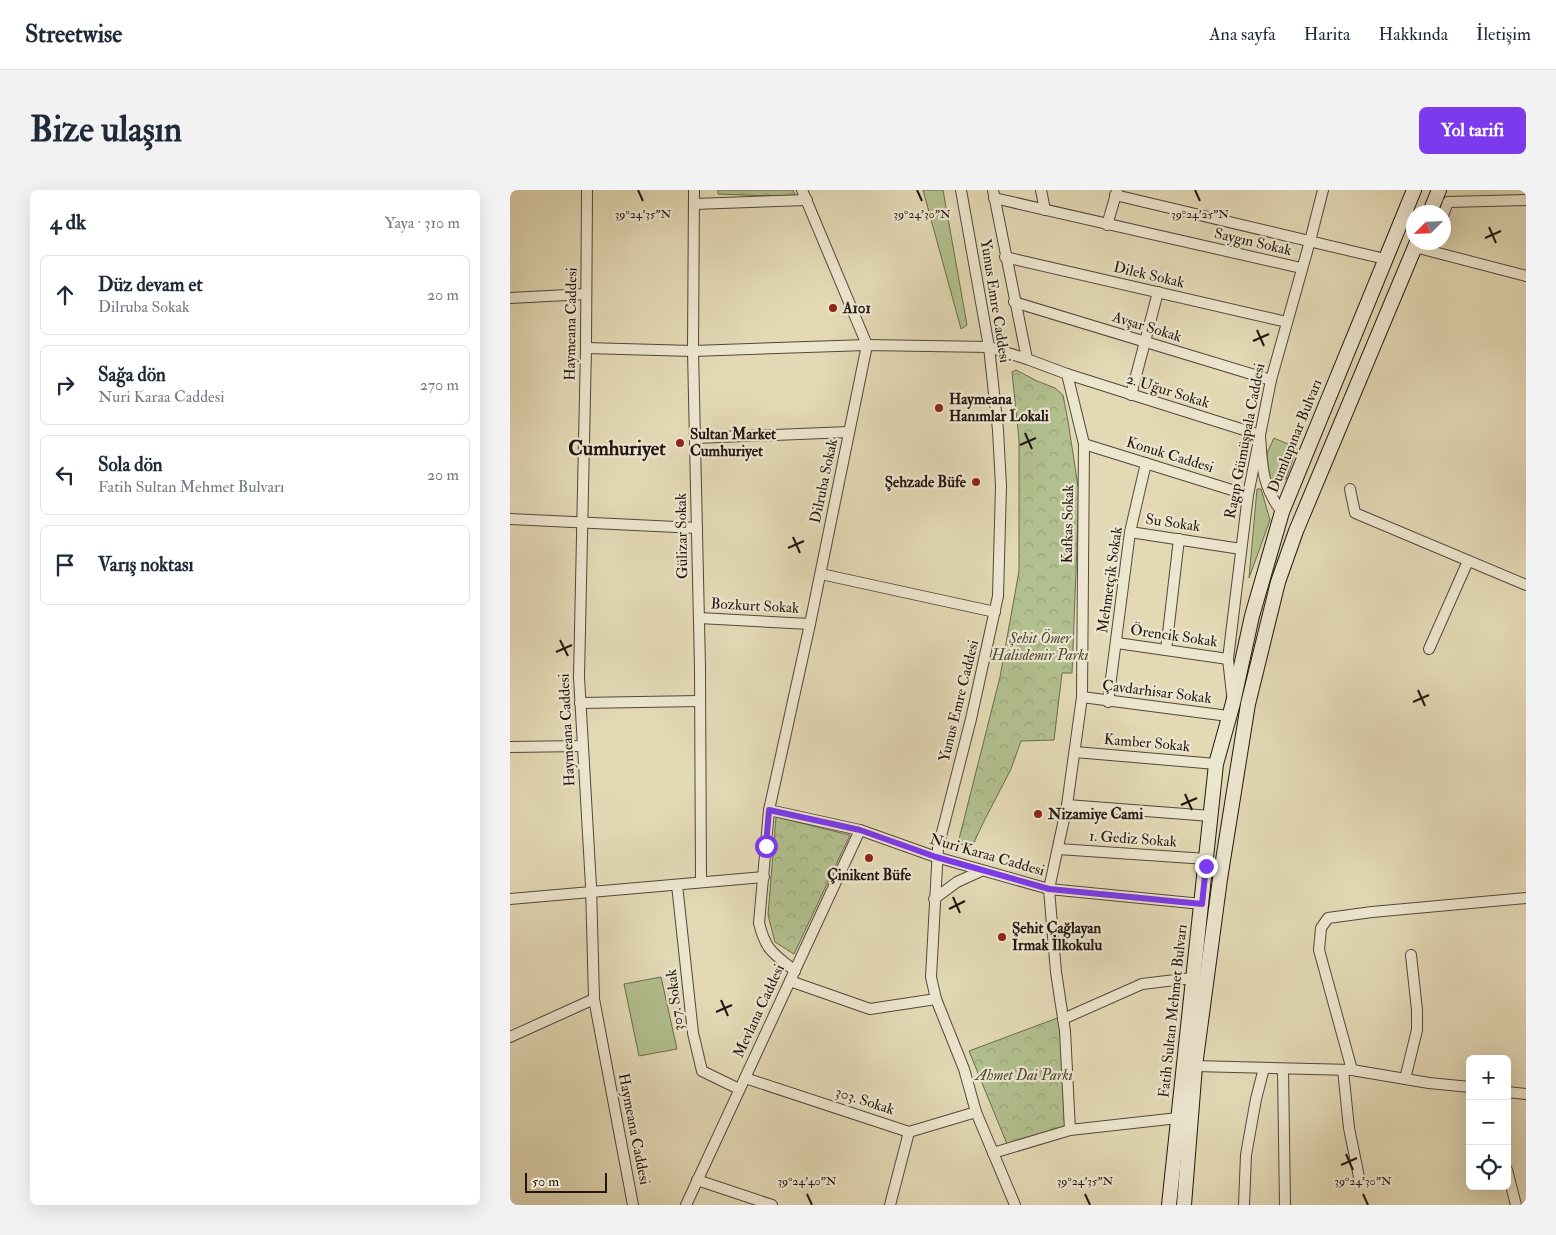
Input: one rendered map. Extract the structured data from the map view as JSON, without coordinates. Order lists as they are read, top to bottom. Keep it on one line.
{"streets":{"main road":["Dumlupınar Bulvarı","Fatih Sultan Mehmet Bulvarı"],"street":["Saygın Sokak","Dilek Sokak","Yunus Emre Caddesi","Haymeana Caddesi","Avşar Sokak","2. Uğur Sokak","Ragıp Gümüşpala Caddesi","Konuk Caddesi","Dilruba Sokak","Su Sokak","Kafkas Sokak","Gülizar Sokak","Mehmetçik Sokak","Bozkurt Sokak","Örencik Sokak","Çavdarhisar Sokak","Kamber Sokak","1. Gediz Sokak","Nuri Karaa Caddesi","307. Sokak","Mevlana Caddesi","303. Sokak"]},"crossings":[["Saygın Sokak","Ragıp Gümüşpala Caddesi"],["Dilek Sokak","Ragıp Gümüşpala Caddesi"],["Yunus Emre Caddesi","Nuri Karaa Caddesi"],["Yunus Emre Caddesi","303. Sokak"],["Avşar Sokak","Ragıp Gümüşpala Caddesi"],["2. Uğur Sokak","Ragıp Gümüşpala Caddesi"],["2. Uğur Sokak","Kafkas Sokak"],["Dumlupınar Bulvarı","Ragıp Gümüşpala Caddesi"],["Dumlupınar Bulvarı","Fatih Sultan Mehmet Bulvarı"],["Ragıp Gümüşpala Caddesi","Konuk Caddesi"],["Ragıp Gümüşpala Caddesi","Su Sokak"],["Ragıp Gümüşpala Caddesi","Örencik Sokak"],["Ragıp Gümüşpala Caddesi","Fatih Sultan Mehmet Bulvarı"],["Konuk Caddesi","Kafkas Sokak"],["Konuk Caddesi","Mehmetçik Sokak"],["Dilruba Sokak","Bozkurt Sokak"],["Dilruba Sokak","Nuri Karaa Caddesi"],["Dilruba Sokak","Mevlana Caddesi"],["Su Sokak","Mehmetçik Sokak"],["Kafkas Sokak","Çavdarhisar Sokak"],["Kafkas Sokak","Kamber Sokak"],["Kafkas Sokak","1. Gediz Sokak"],["Kafkas Sokak","Nuri Karaa Caddesi"],["Gülizar Sokak","Bozkurt Sokak"],["Mehmetçik Sokak","Örencik Sokak"],["Mehmetçik Sokak","Çavdarhisar Sokak"],["Çavdarhisar Sokak","Fatih Sultan Mehmet Bulvarı"],["Kamber Sokak","Fatih Sultan Mehmet Bulvarı"],["1. Gediz Sokak","Fatih Sultan Mehmet Bulvarı"],["Nuri Karaa Caddesi","Mevlana Caddesi"],["Nuri Karaa Caddesi","Fatih Sultan Mehmet Bulvarı"],["307. Sokak","Mevlana Caddesi"],["Mevlana Caddesi","303. Sokak"]],"districts":["Cumhuriyet"],"parks":["Şehit Ömer Halisdemir Parkı","Ahmet Dai Parkı"],"places":["A101","Haymeana Hanımlar Lokali","Sultan Market Cumhuriyet","Şehzade Büfe","Nizamiye Cami","Çinikent Büfe","Şehit Çağlayan Irmak İlkokulu"],"scale_bar":"50 m","north":"bottom left","page":{"header":"Streetwise","nav":["Ana sayfa","Harita","Hakkında","İletişim"],"buttons":"Yol tarifi","title":"Bize ulaşın","heading":["4 dk","Yaya · 310 m"],"list":[["Düz devam et","Dilruba Sokak","20 m"],["Sağa dön","Nuri Karaa Caddesi","270 m"],["Sola dön","Fatih Sultan Mehmet Bulvarı","20 m"],"Varış noktası"],"map_buttons":["+","−"],"scale":"50 m"},"coordinates":["39°24'35\"N","39°24'30\"N","39°24'25\"N","39°24'40\"N"]}
